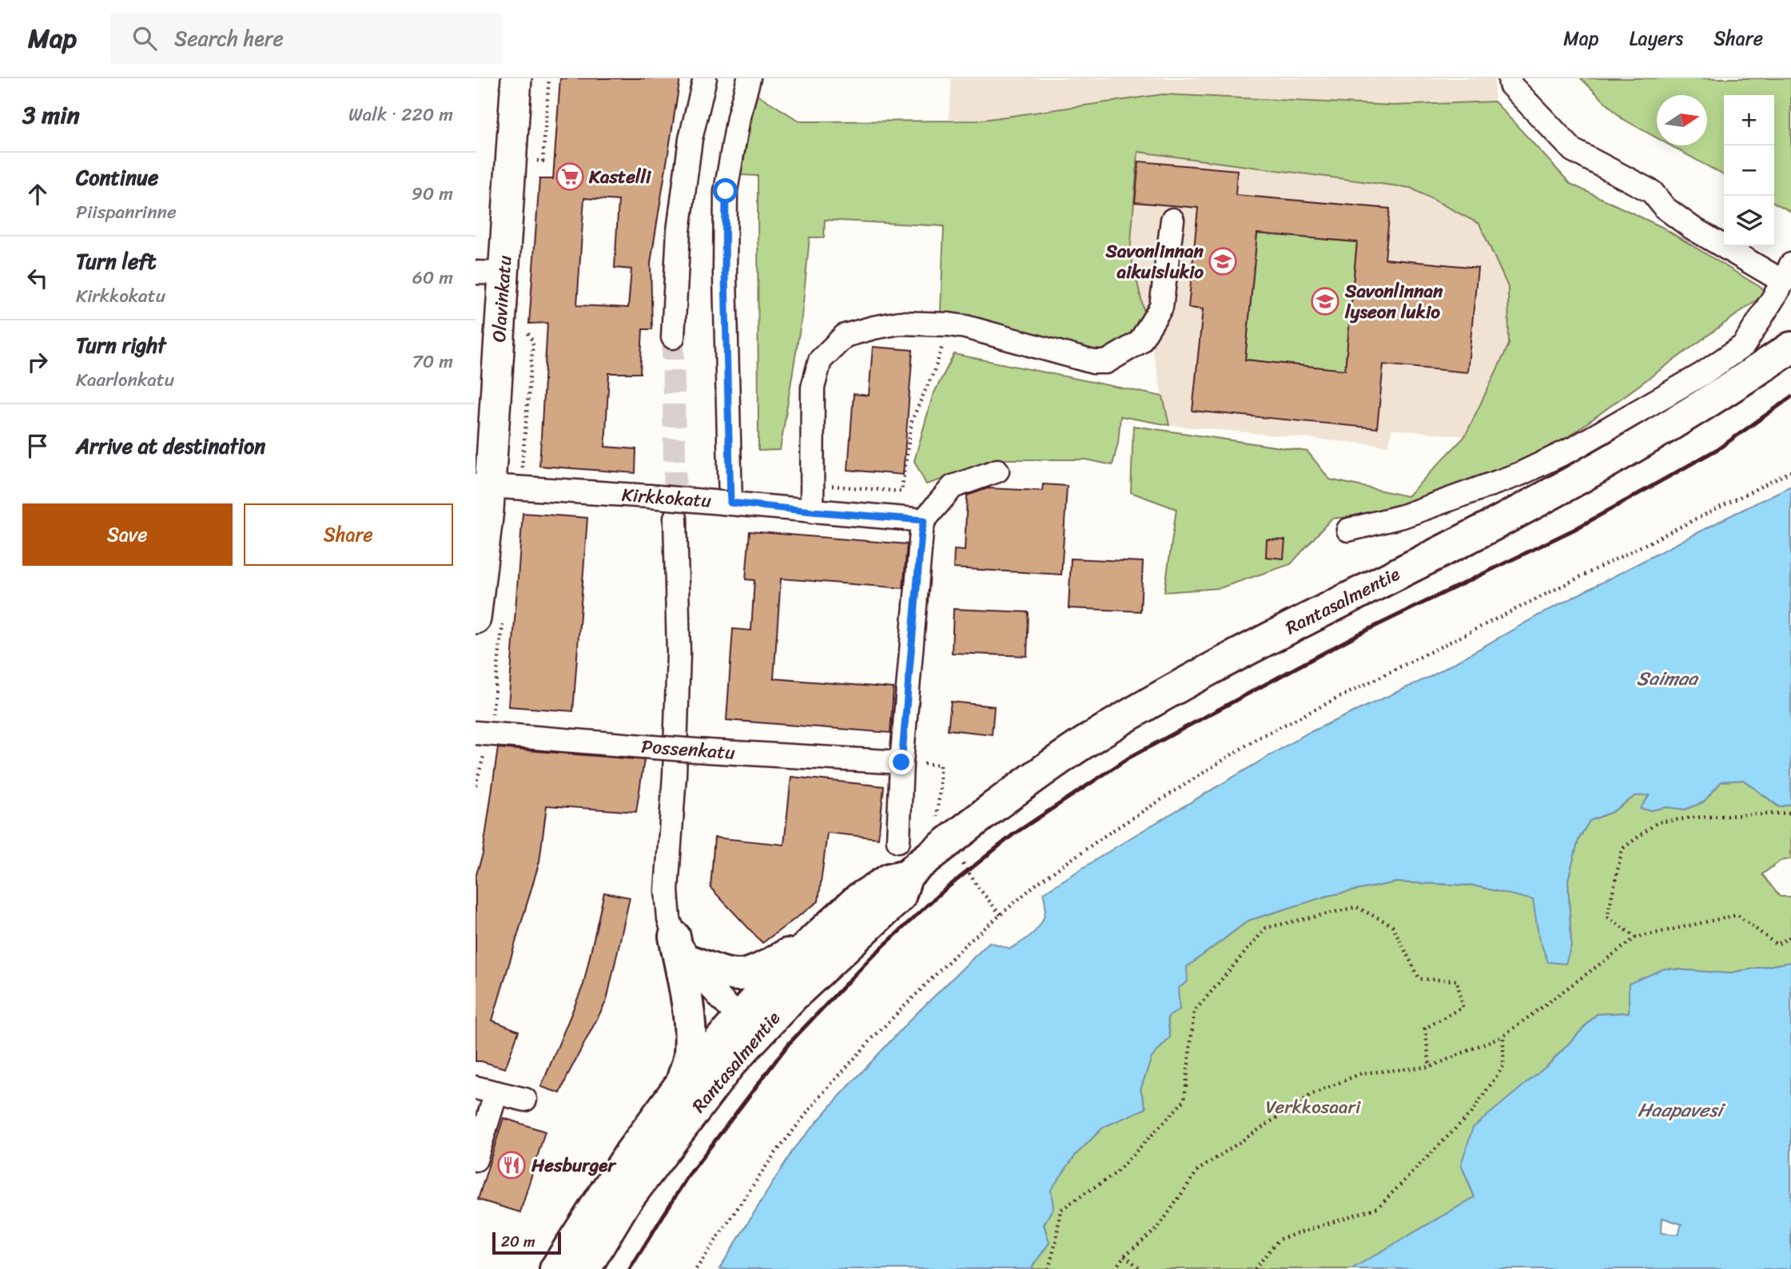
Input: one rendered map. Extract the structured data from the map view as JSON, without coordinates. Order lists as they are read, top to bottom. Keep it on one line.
{"streets":{"highway":["Rantasalmentie"],"main road":["Olavinkatu"],"street":["Kirkkokatu","Possenkatu"]},"crossings":[["Olavinkatu","Kirkkokatu"]],"water":["Saimaa","Haapavesi"],"parks":["Verkkosaari"],"places":{"supermarket":["Kastelli"],"school or university":["Savonlinnan aikuislukio","Savonlinnan lyseon lukio"],"restaurant":["Hesburger"]},"scale_bar":"20 m","north":"right","page":{"header":"Map","search":"Search here","nav":["Map","Layers","Share"],"heading":["3 min","Walk · 220 m"],"map_buttons":["+","−"],"list":[["Continue","Piispanrinne","90 m"],["Turn left","Kirkkokatu","60 m"],["Turn right","Kaarlonkatu","70 m"],"Arrive at destination"],"buttons":["Save","Share"],"scale":"20 m"}}
